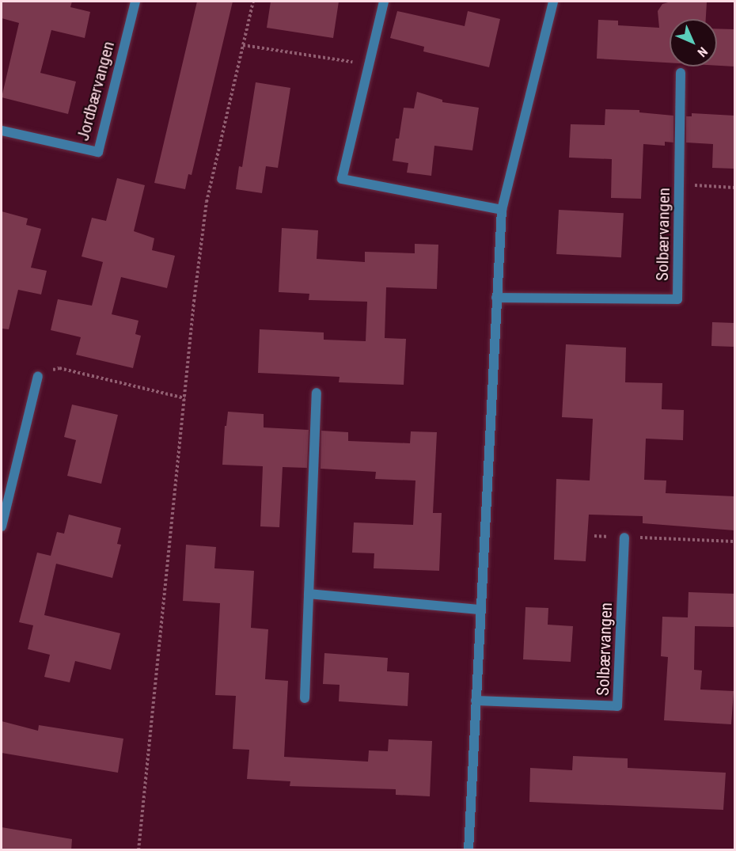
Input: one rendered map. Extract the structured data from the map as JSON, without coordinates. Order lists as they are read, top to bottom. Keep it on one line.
{"streets":{"street":["Jordbærvangen","Solbærvangen"]},"north":"bottom right"}
